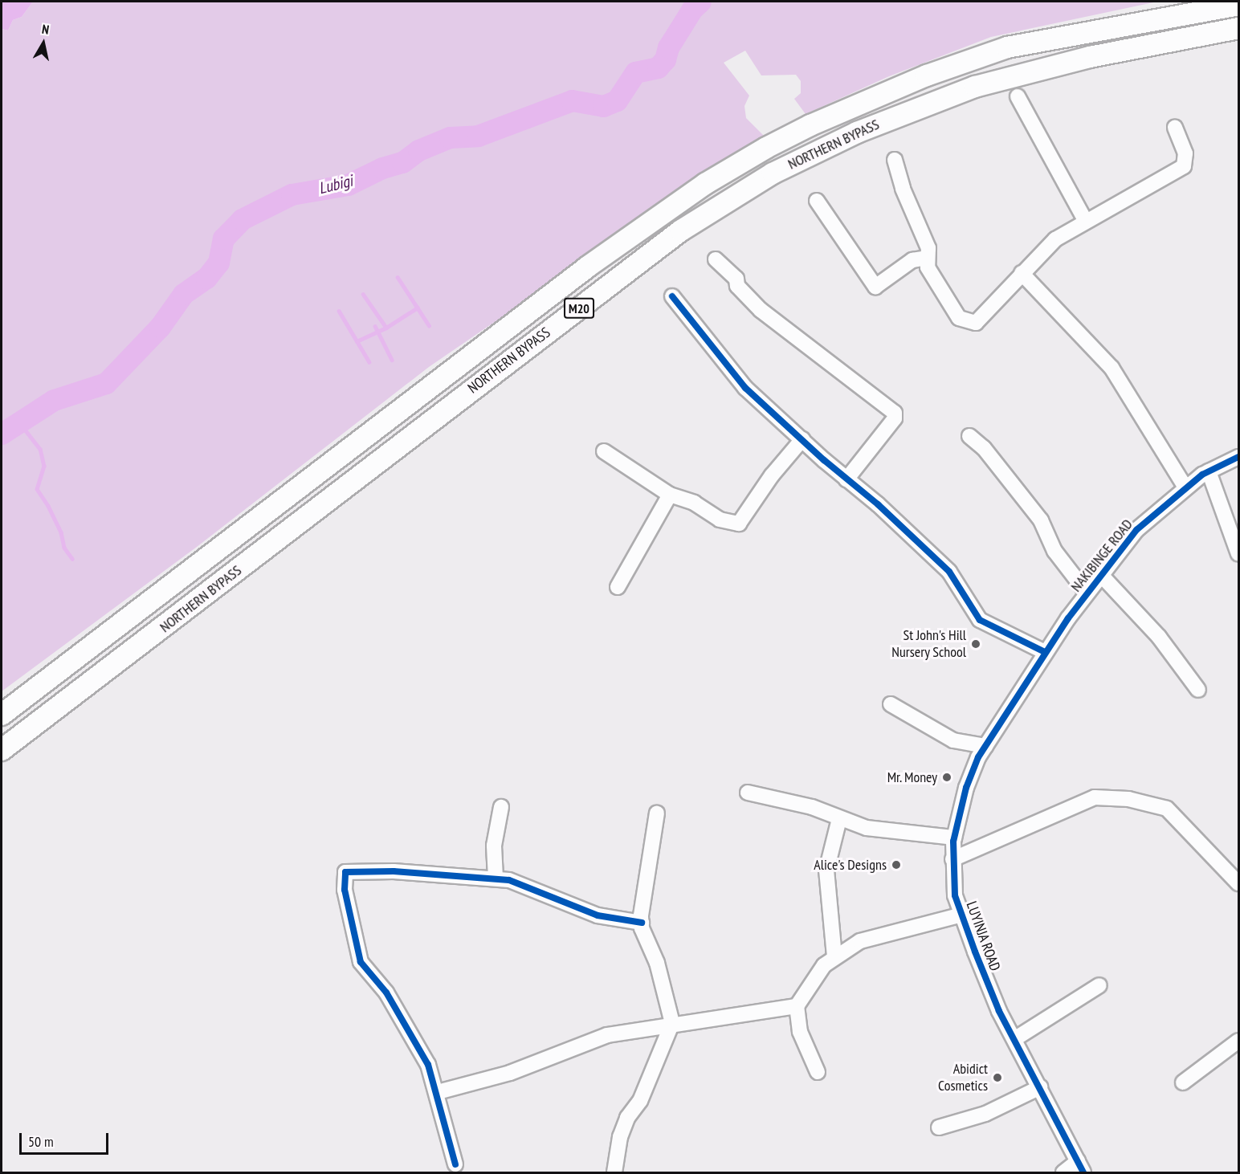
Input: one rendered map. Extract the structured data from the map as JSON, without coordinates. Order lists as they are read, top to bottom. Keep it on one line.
{"streets":{"highway":["NORTHERN BYPASS","M20"],"street":["NAKIBINGE ROAD","LUYINJA ROAD"]},"crossings":[["NAKIBINGE ROAD","LUYINJA ROAD"]],"water":["Lubigi"],"places":["St John's Hill Nursery School","Mr. Money","Alice's Designs","Abidict Cosmetics"],"scale_bar":"50 m","north":"top"}
